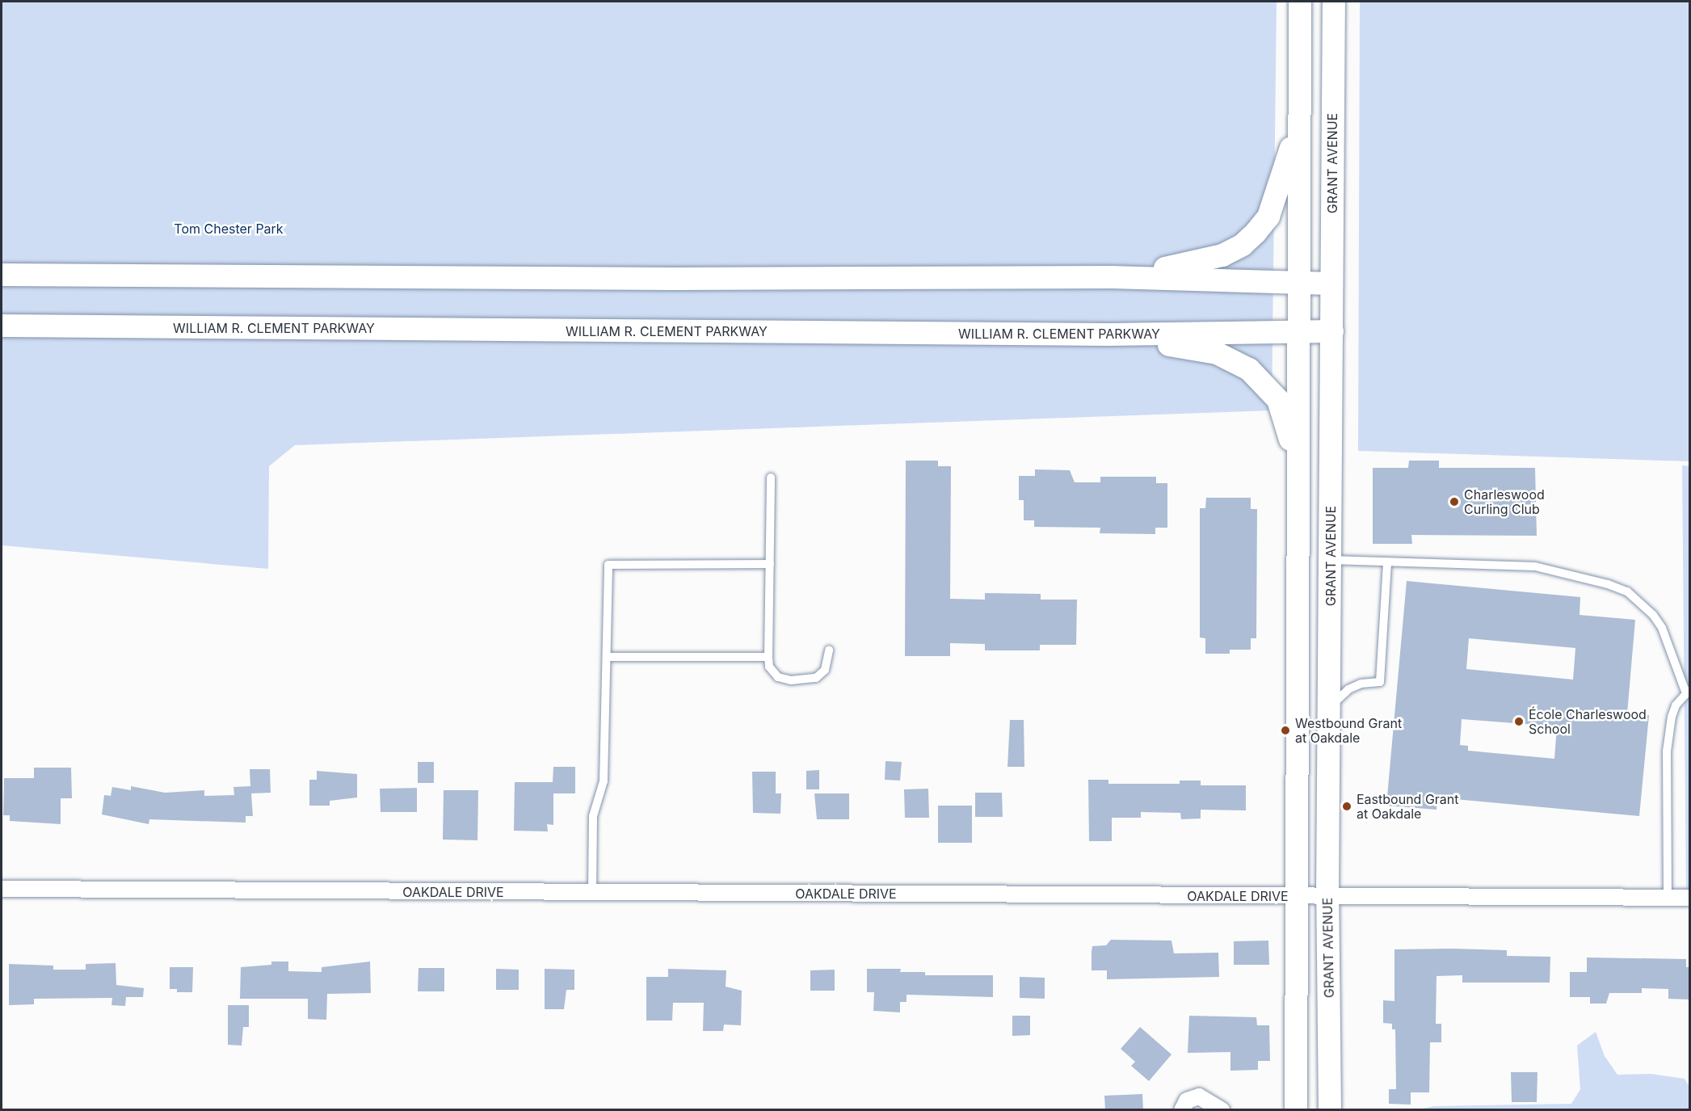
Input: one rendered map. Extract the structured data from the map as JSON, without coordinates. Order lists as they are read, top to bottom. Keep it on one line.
{"streets":{"main road":["GRANT AVENUE","WILLIAM R. CLEMENT PARKWAY"],"street":["OAKDALE DRIVE"]},"crossings":[["GRANT AVENUE","WILLIAM R. CLEMENT PARKWAY"],["GRANT AVENUE","OAKDALE DRIVE"]],"parks":["Tom Chester Park"],"places":["Charleswood Curling Club","École Charleswood School","Westbound Grant at Oakdale","Eastbound Grant at Oakdale"]}
